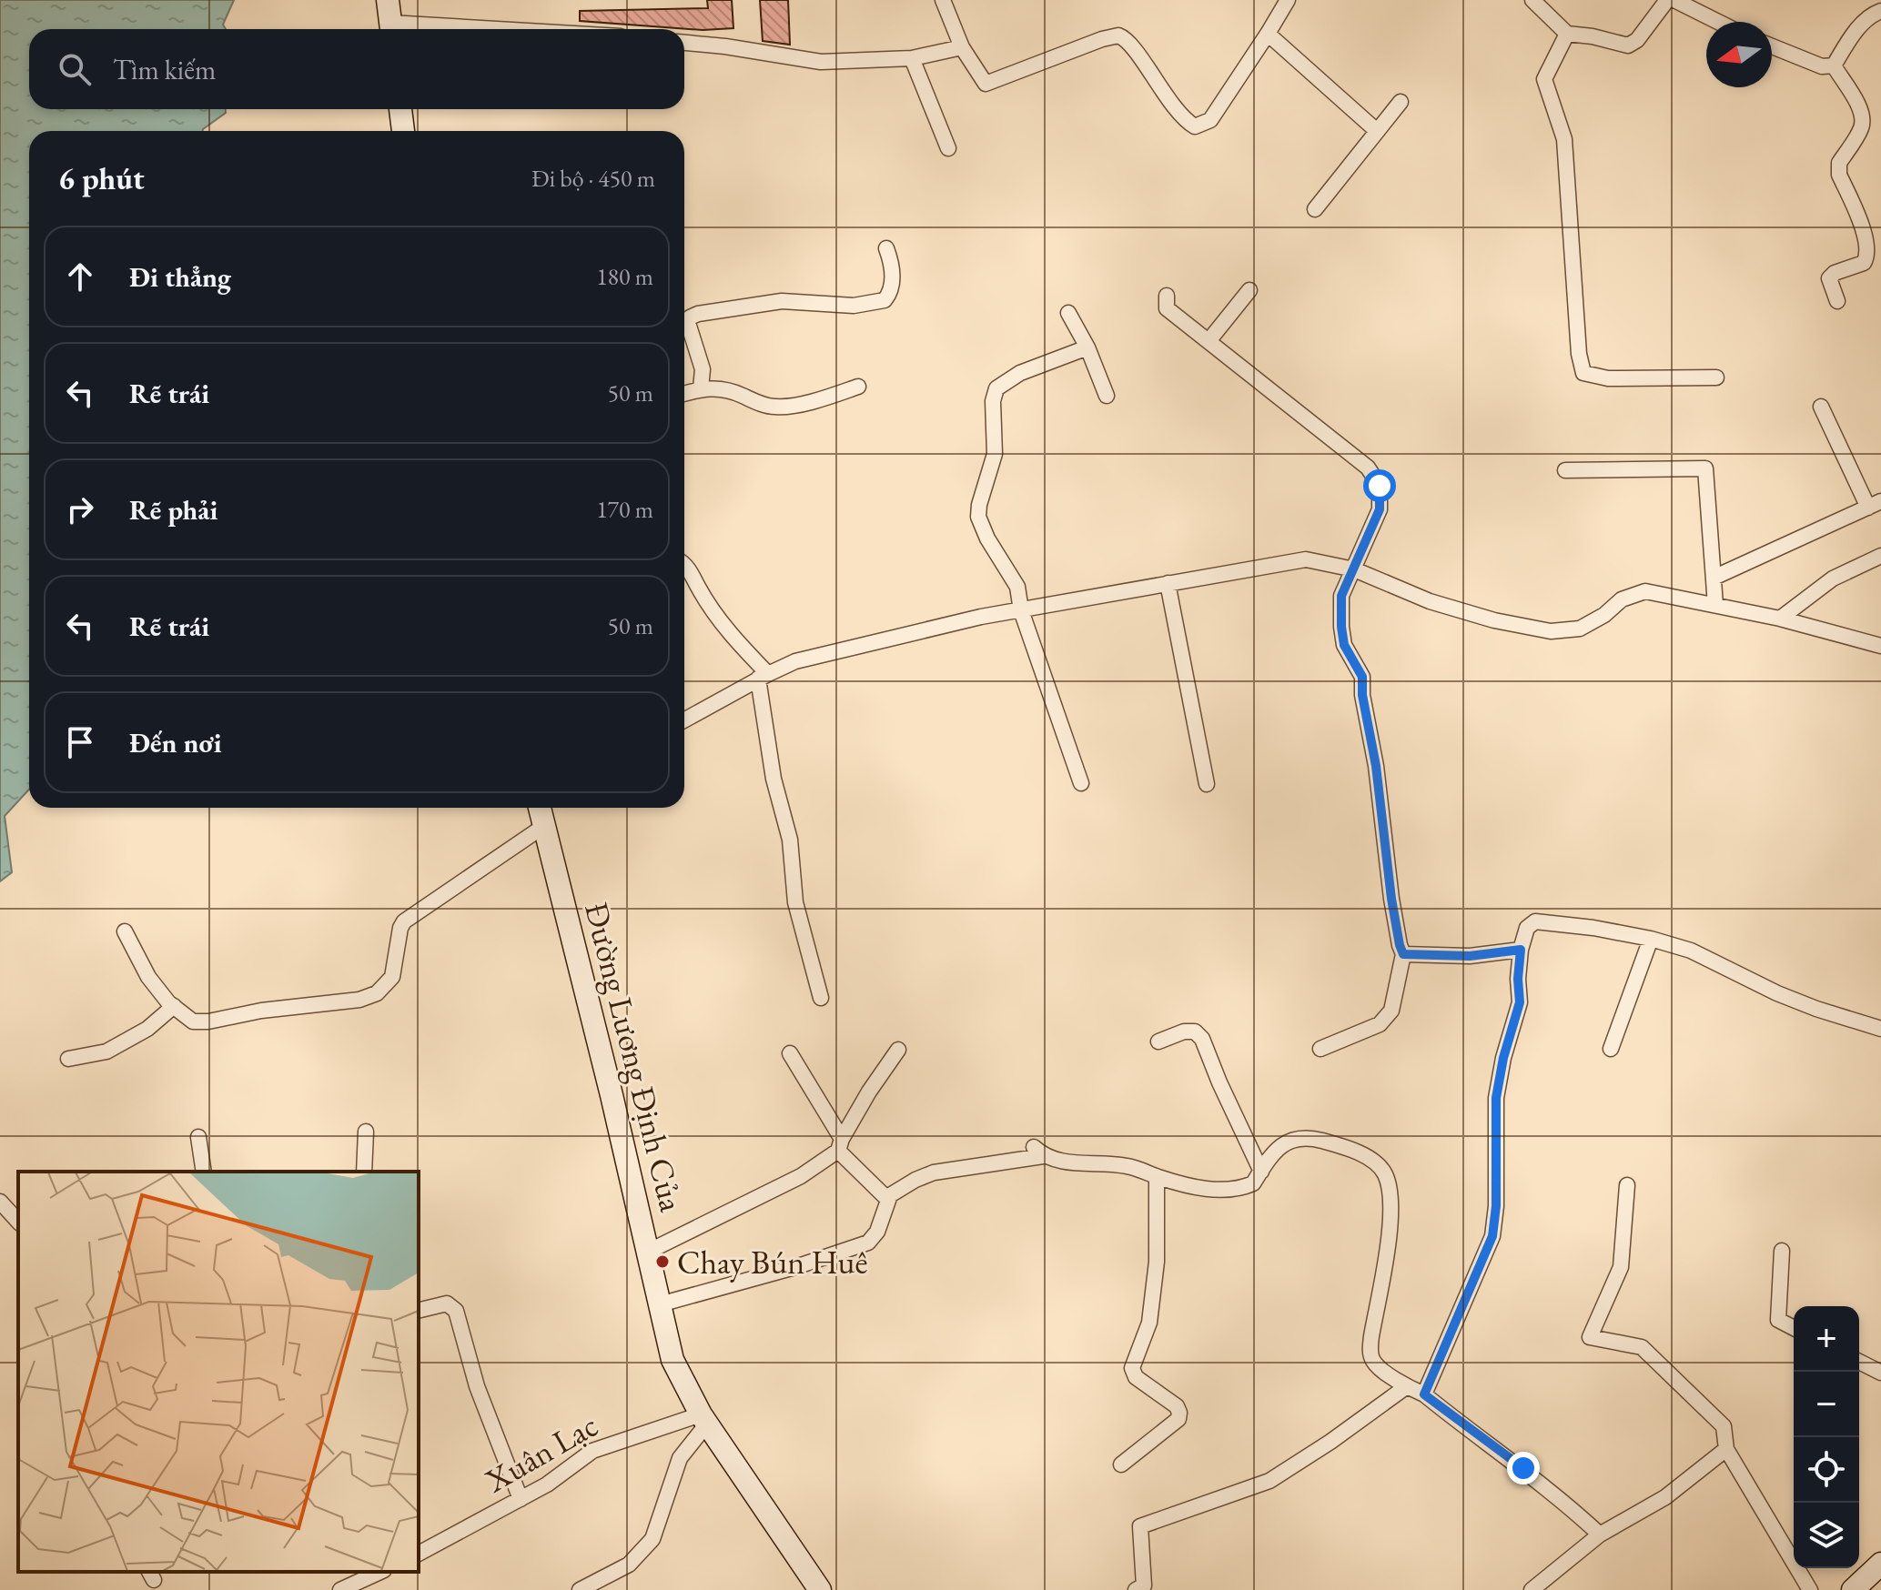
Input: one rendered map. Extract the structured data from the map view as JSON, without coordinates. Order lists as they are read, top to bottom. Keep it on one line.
{"streets":{"street":["Đường Lương Định Của","Xuân Lạc"]},"crossings":[["Đường Lương Định Của","Xuân Lạc"]],"places":["Chay Bún Huê"],"north":"left","page":{"search":"Tìm kiếm","heading":["6 phút","Đi bộ · 450 m"],"list":[["Đi thẳng","180 m"],["Rẽ trái","50 m"],["Rẽ phải","170 m"],["Rẽ trái","50 m"],"Đến nơi"],"map_buttons":["+","−"]}}
